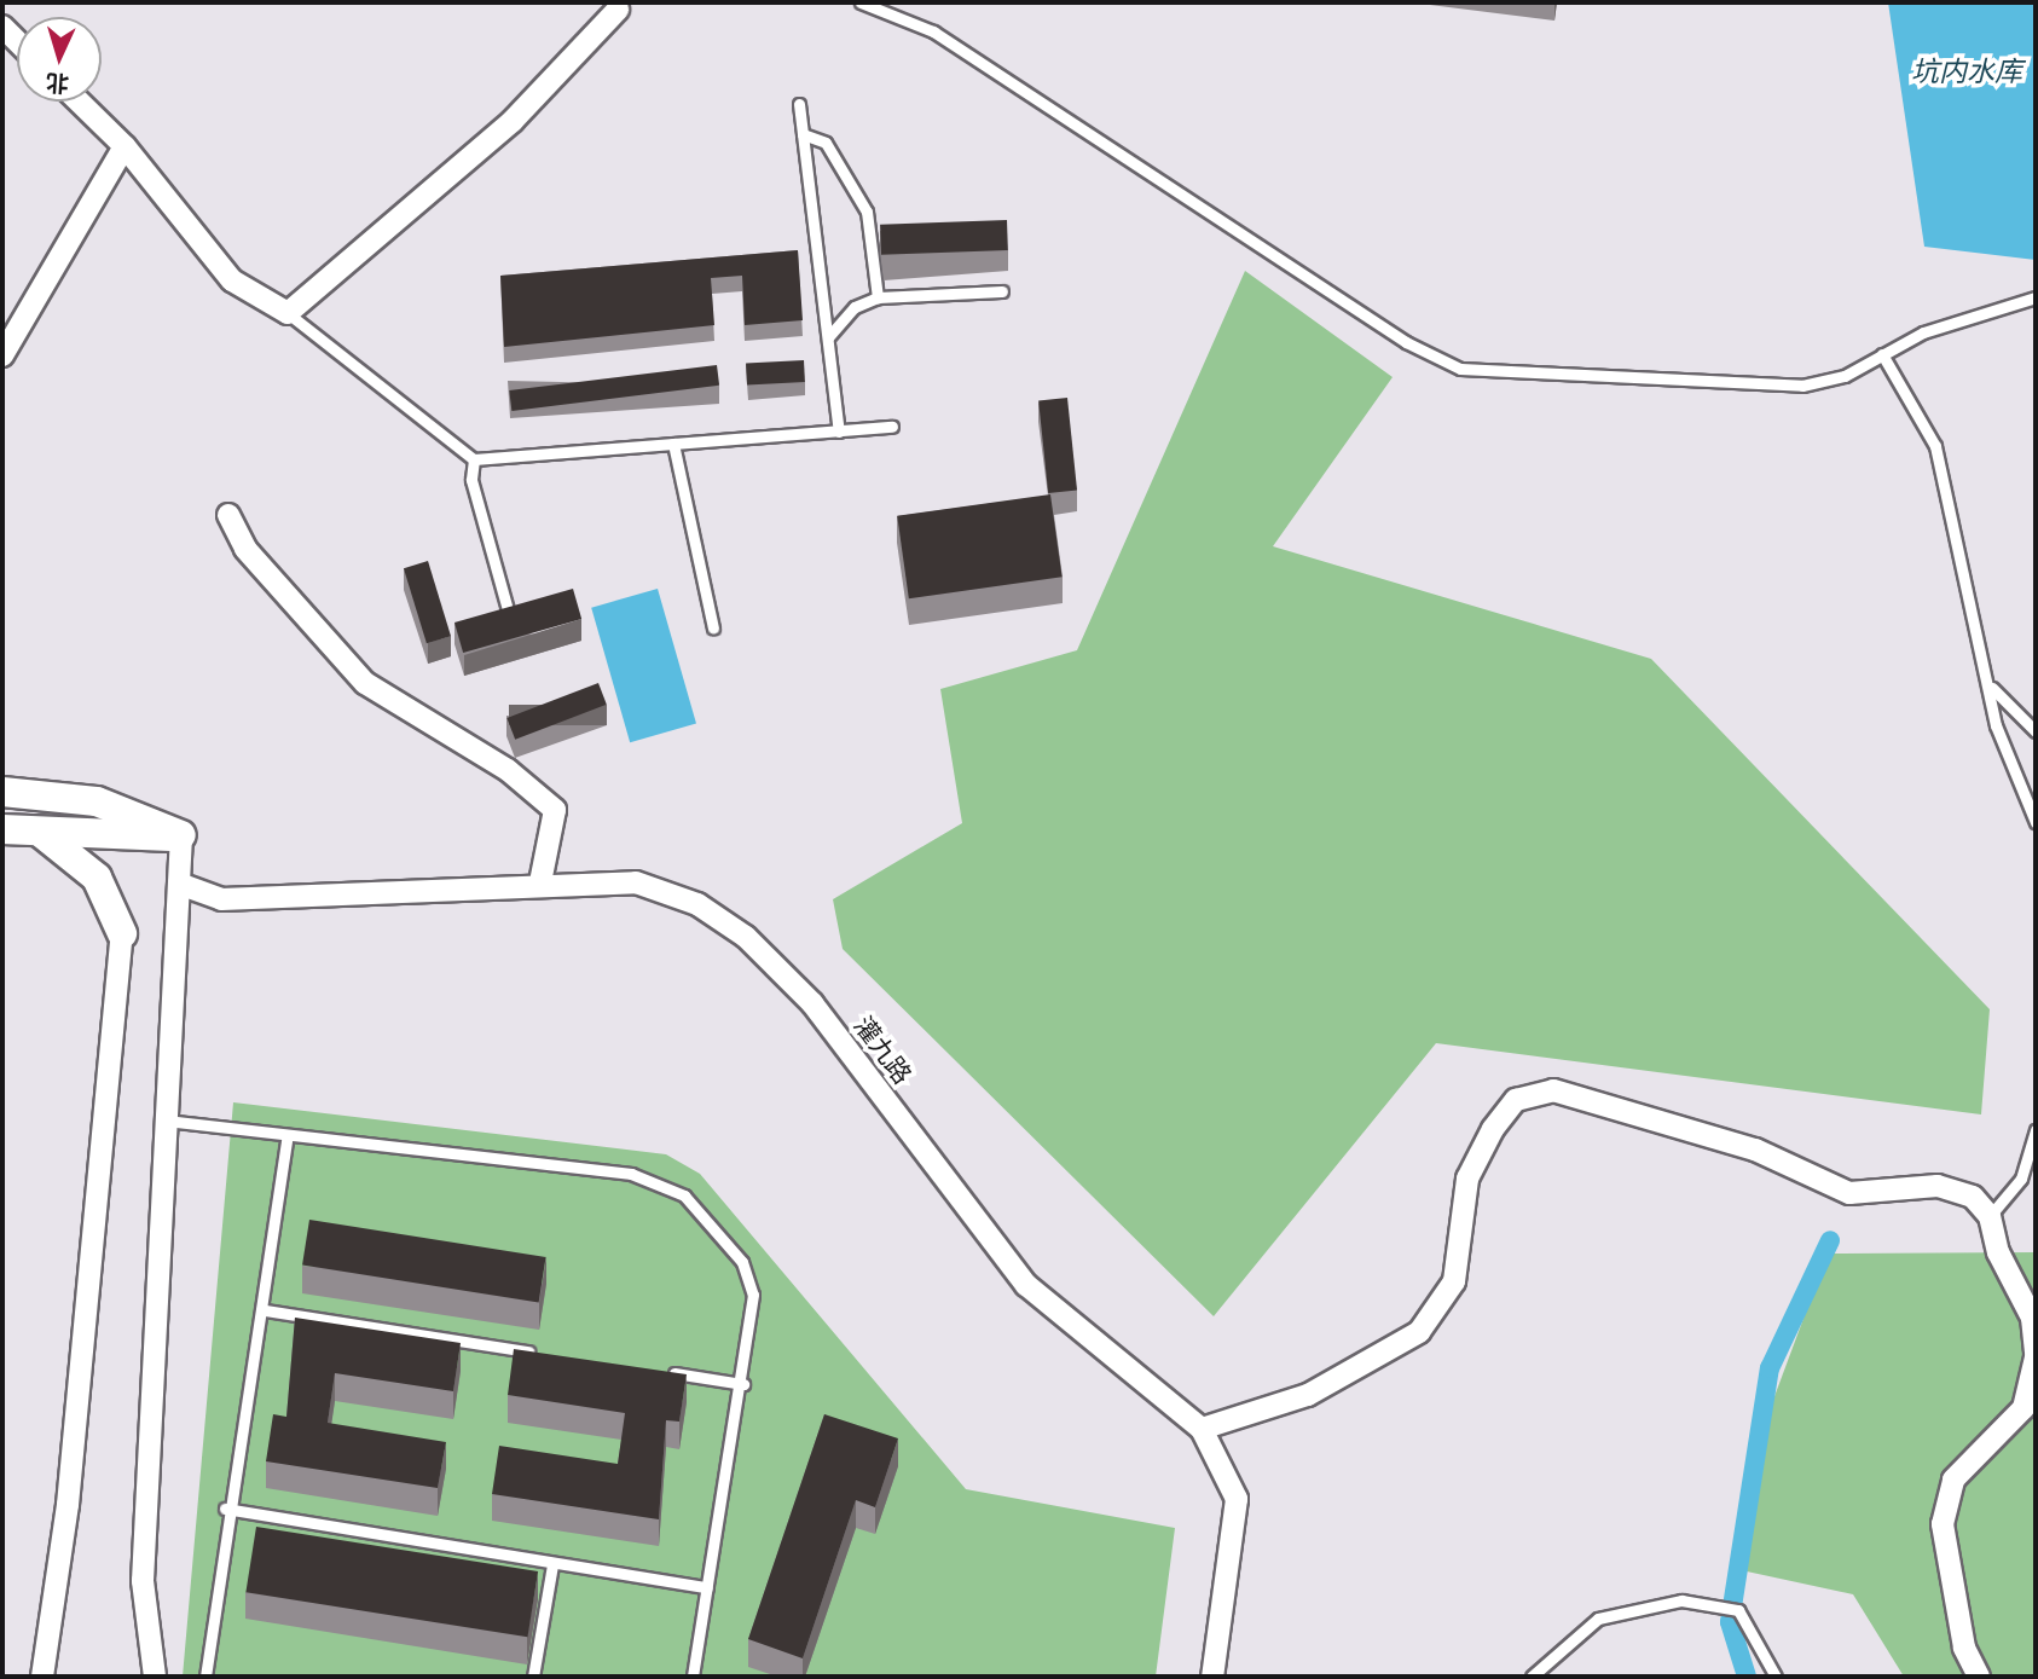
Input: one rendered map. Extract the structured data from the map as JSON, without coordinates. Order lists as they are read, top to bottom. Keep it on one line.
{"streets":{"street":["灌九路"]},"water":["坑内水库"],"north":"bottom"}
